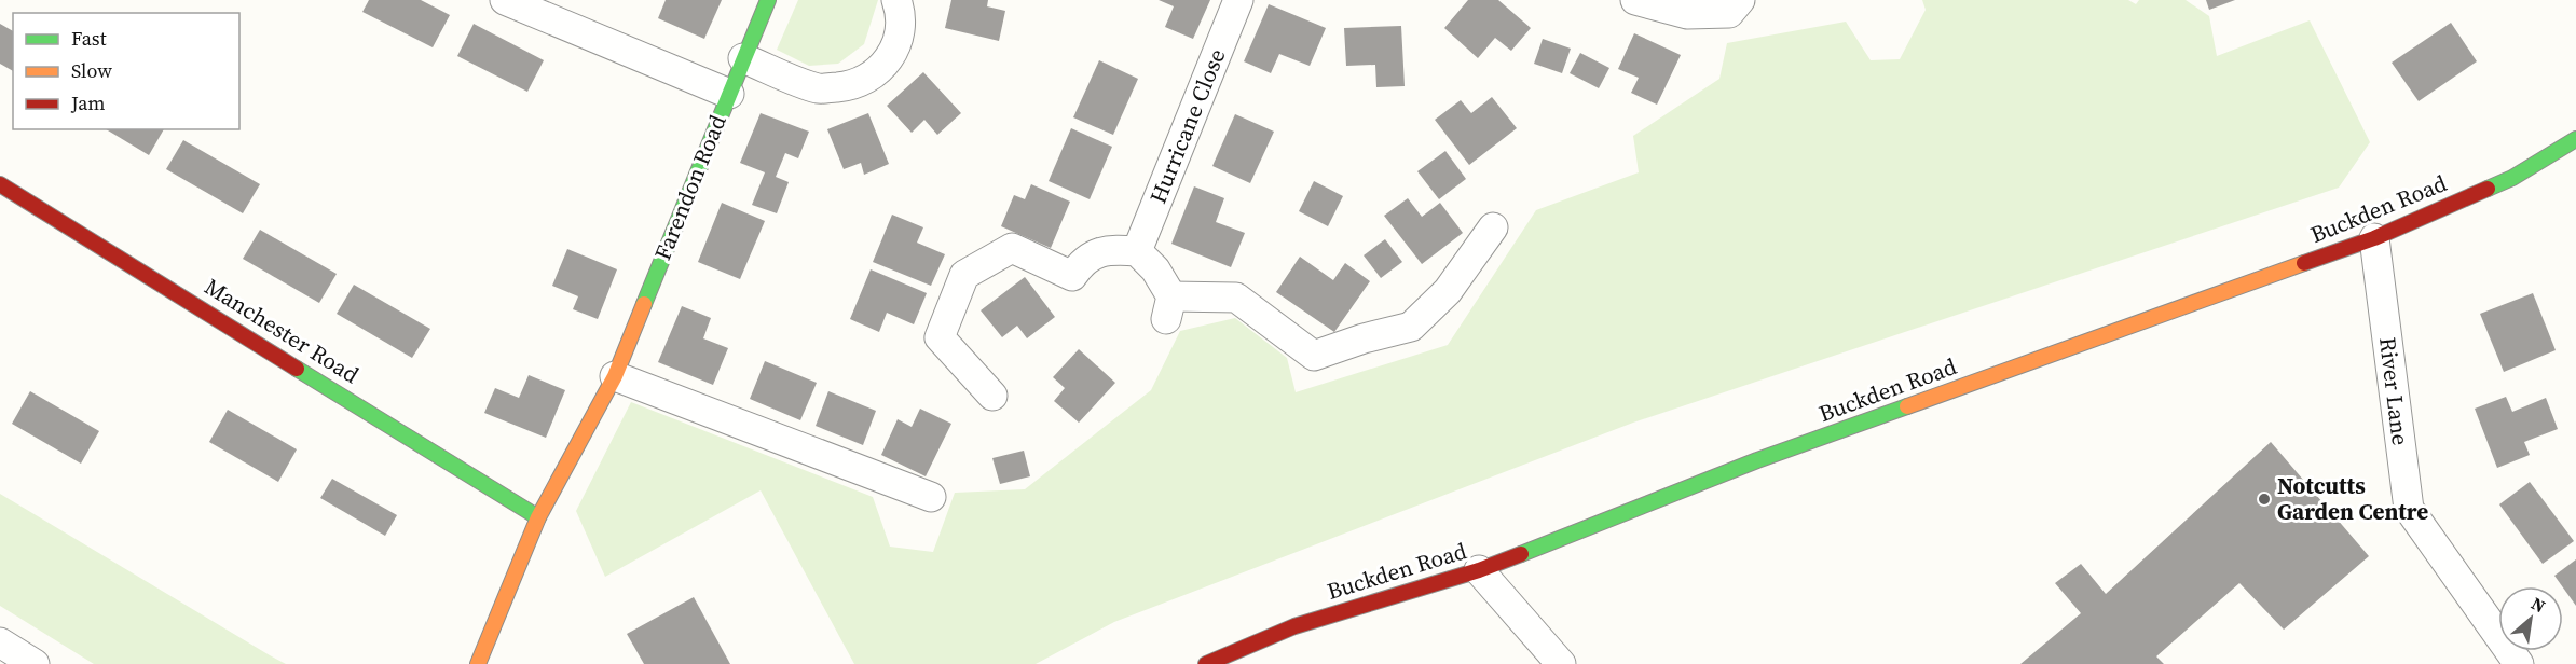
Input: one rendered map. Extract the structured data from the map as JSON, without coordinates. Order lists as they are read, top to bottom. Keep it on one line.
{"streets":{"main road":["Farendon Road","Buckden Road","Manchester Road"],"street":["Hurricane Close","River Lane"]},"crossings":[["Farendon Road","Manchester Road"],["Buckden Road","River Lane"]],"places":["Notcutts Garden Centre"],"legend":["Fast","Slow","Jam"],"north":"top right"}
